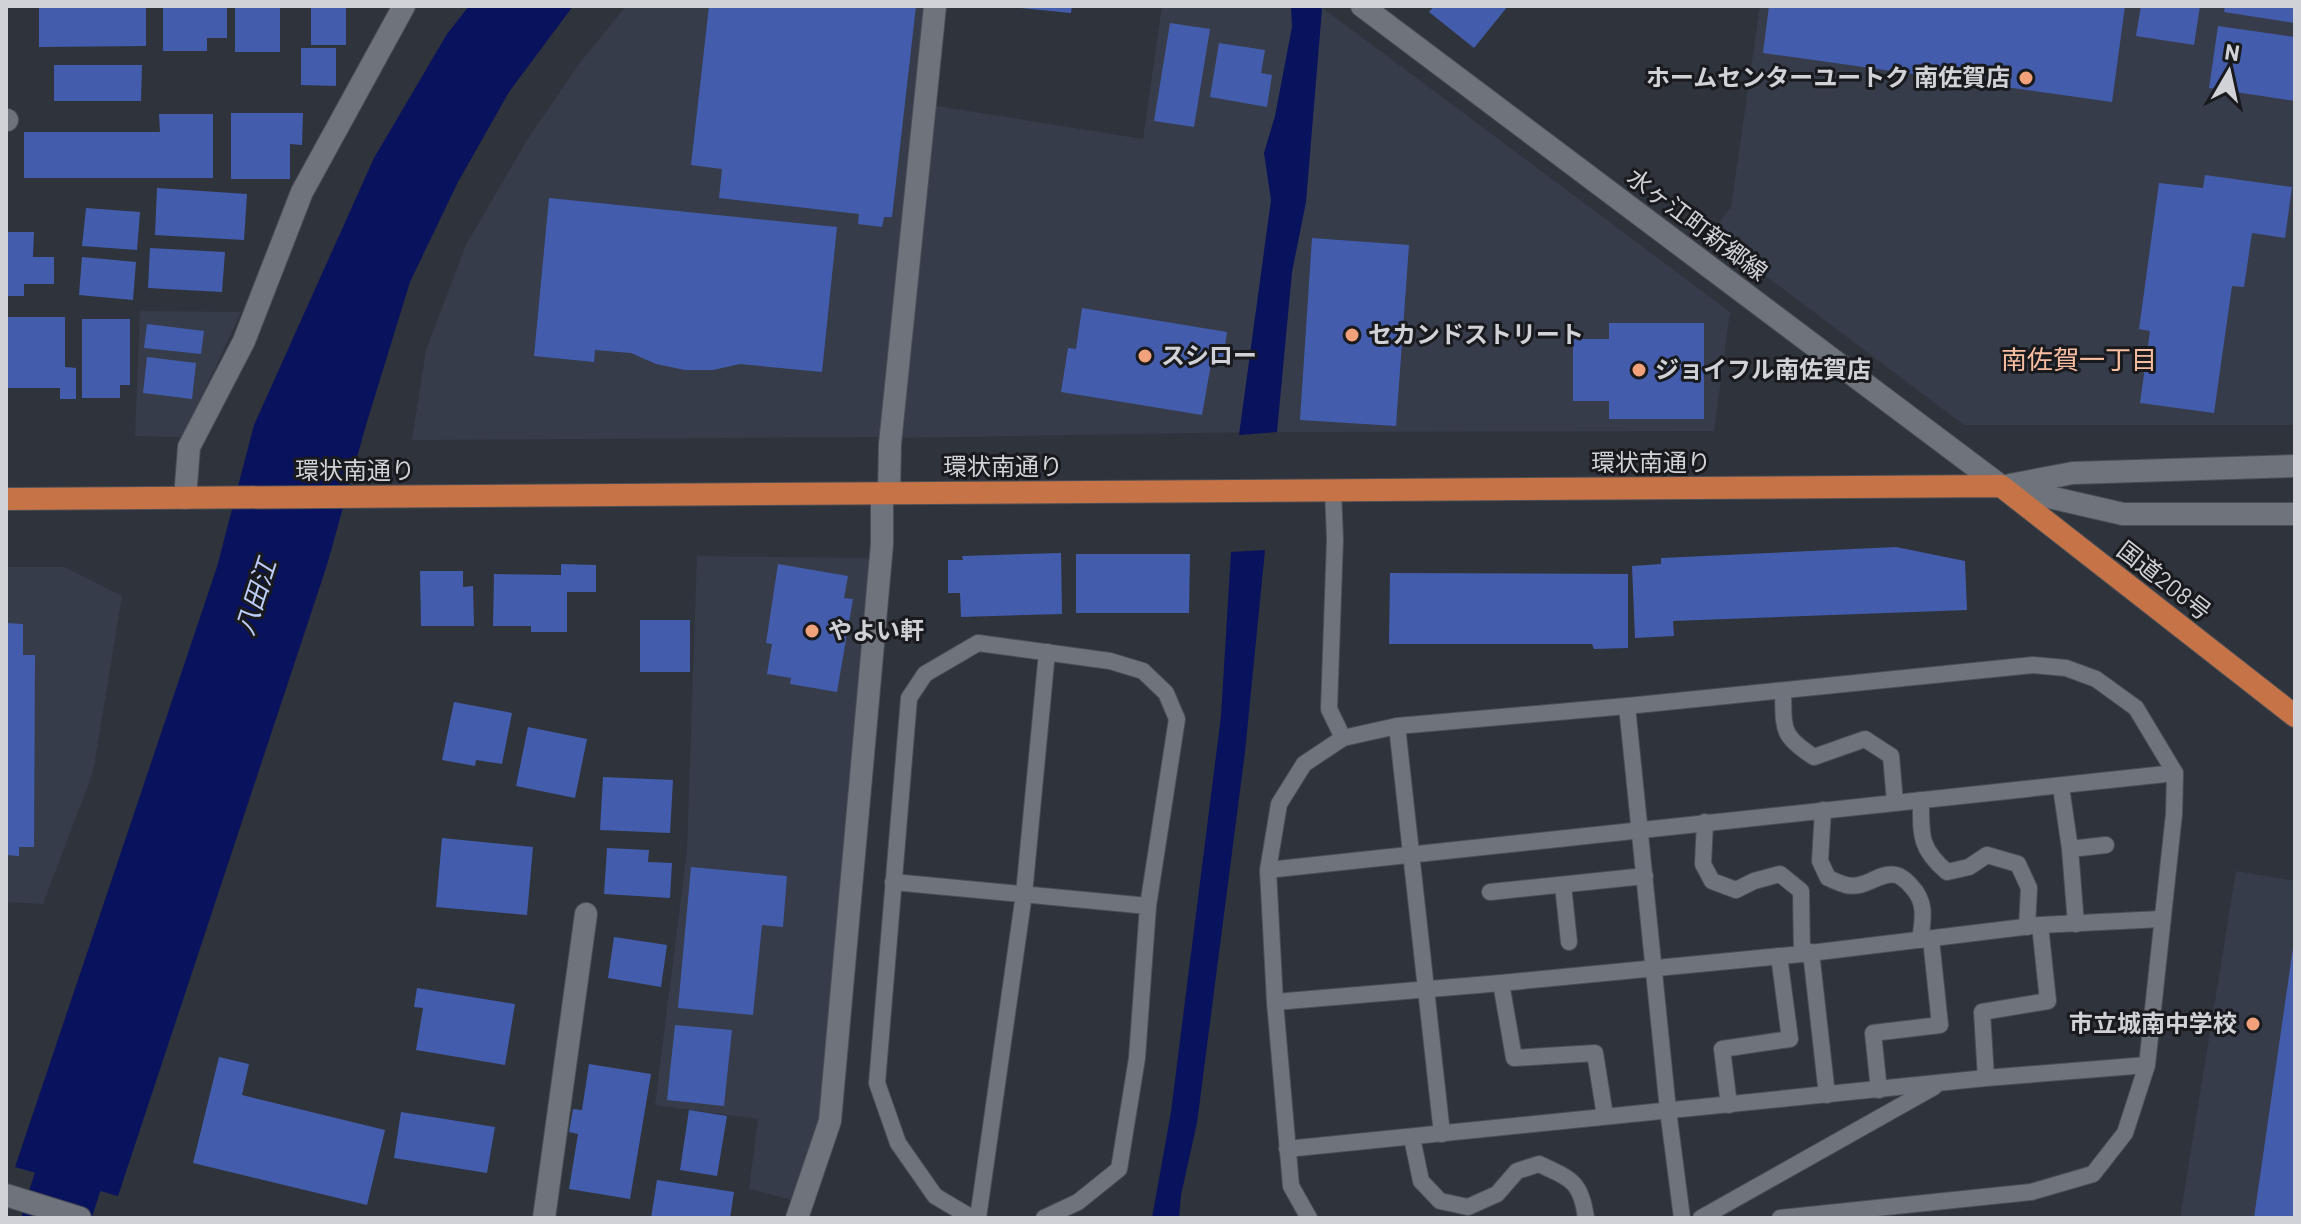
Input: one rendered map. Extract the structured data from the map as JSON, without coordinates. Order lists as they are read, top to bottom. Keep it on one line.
{"streets":{"highway":["環状南通り","国道208号"],"street":["水ヶ江町新郷線"]},"crossings":[["水ヶ江町新郷線","環状南通り"],["水ヶ江町新郷線","国道208号"],["環状南通り","国道208号"]],"districts":["南佐賀一丁目"],"water":["八田江"],"places":["ホームセンターユートク 南佐賀店","セカンドストリート","スシロー","ジョイフル南佐賀店","やよい軒","市立城南中学校"],"north":"top"}
